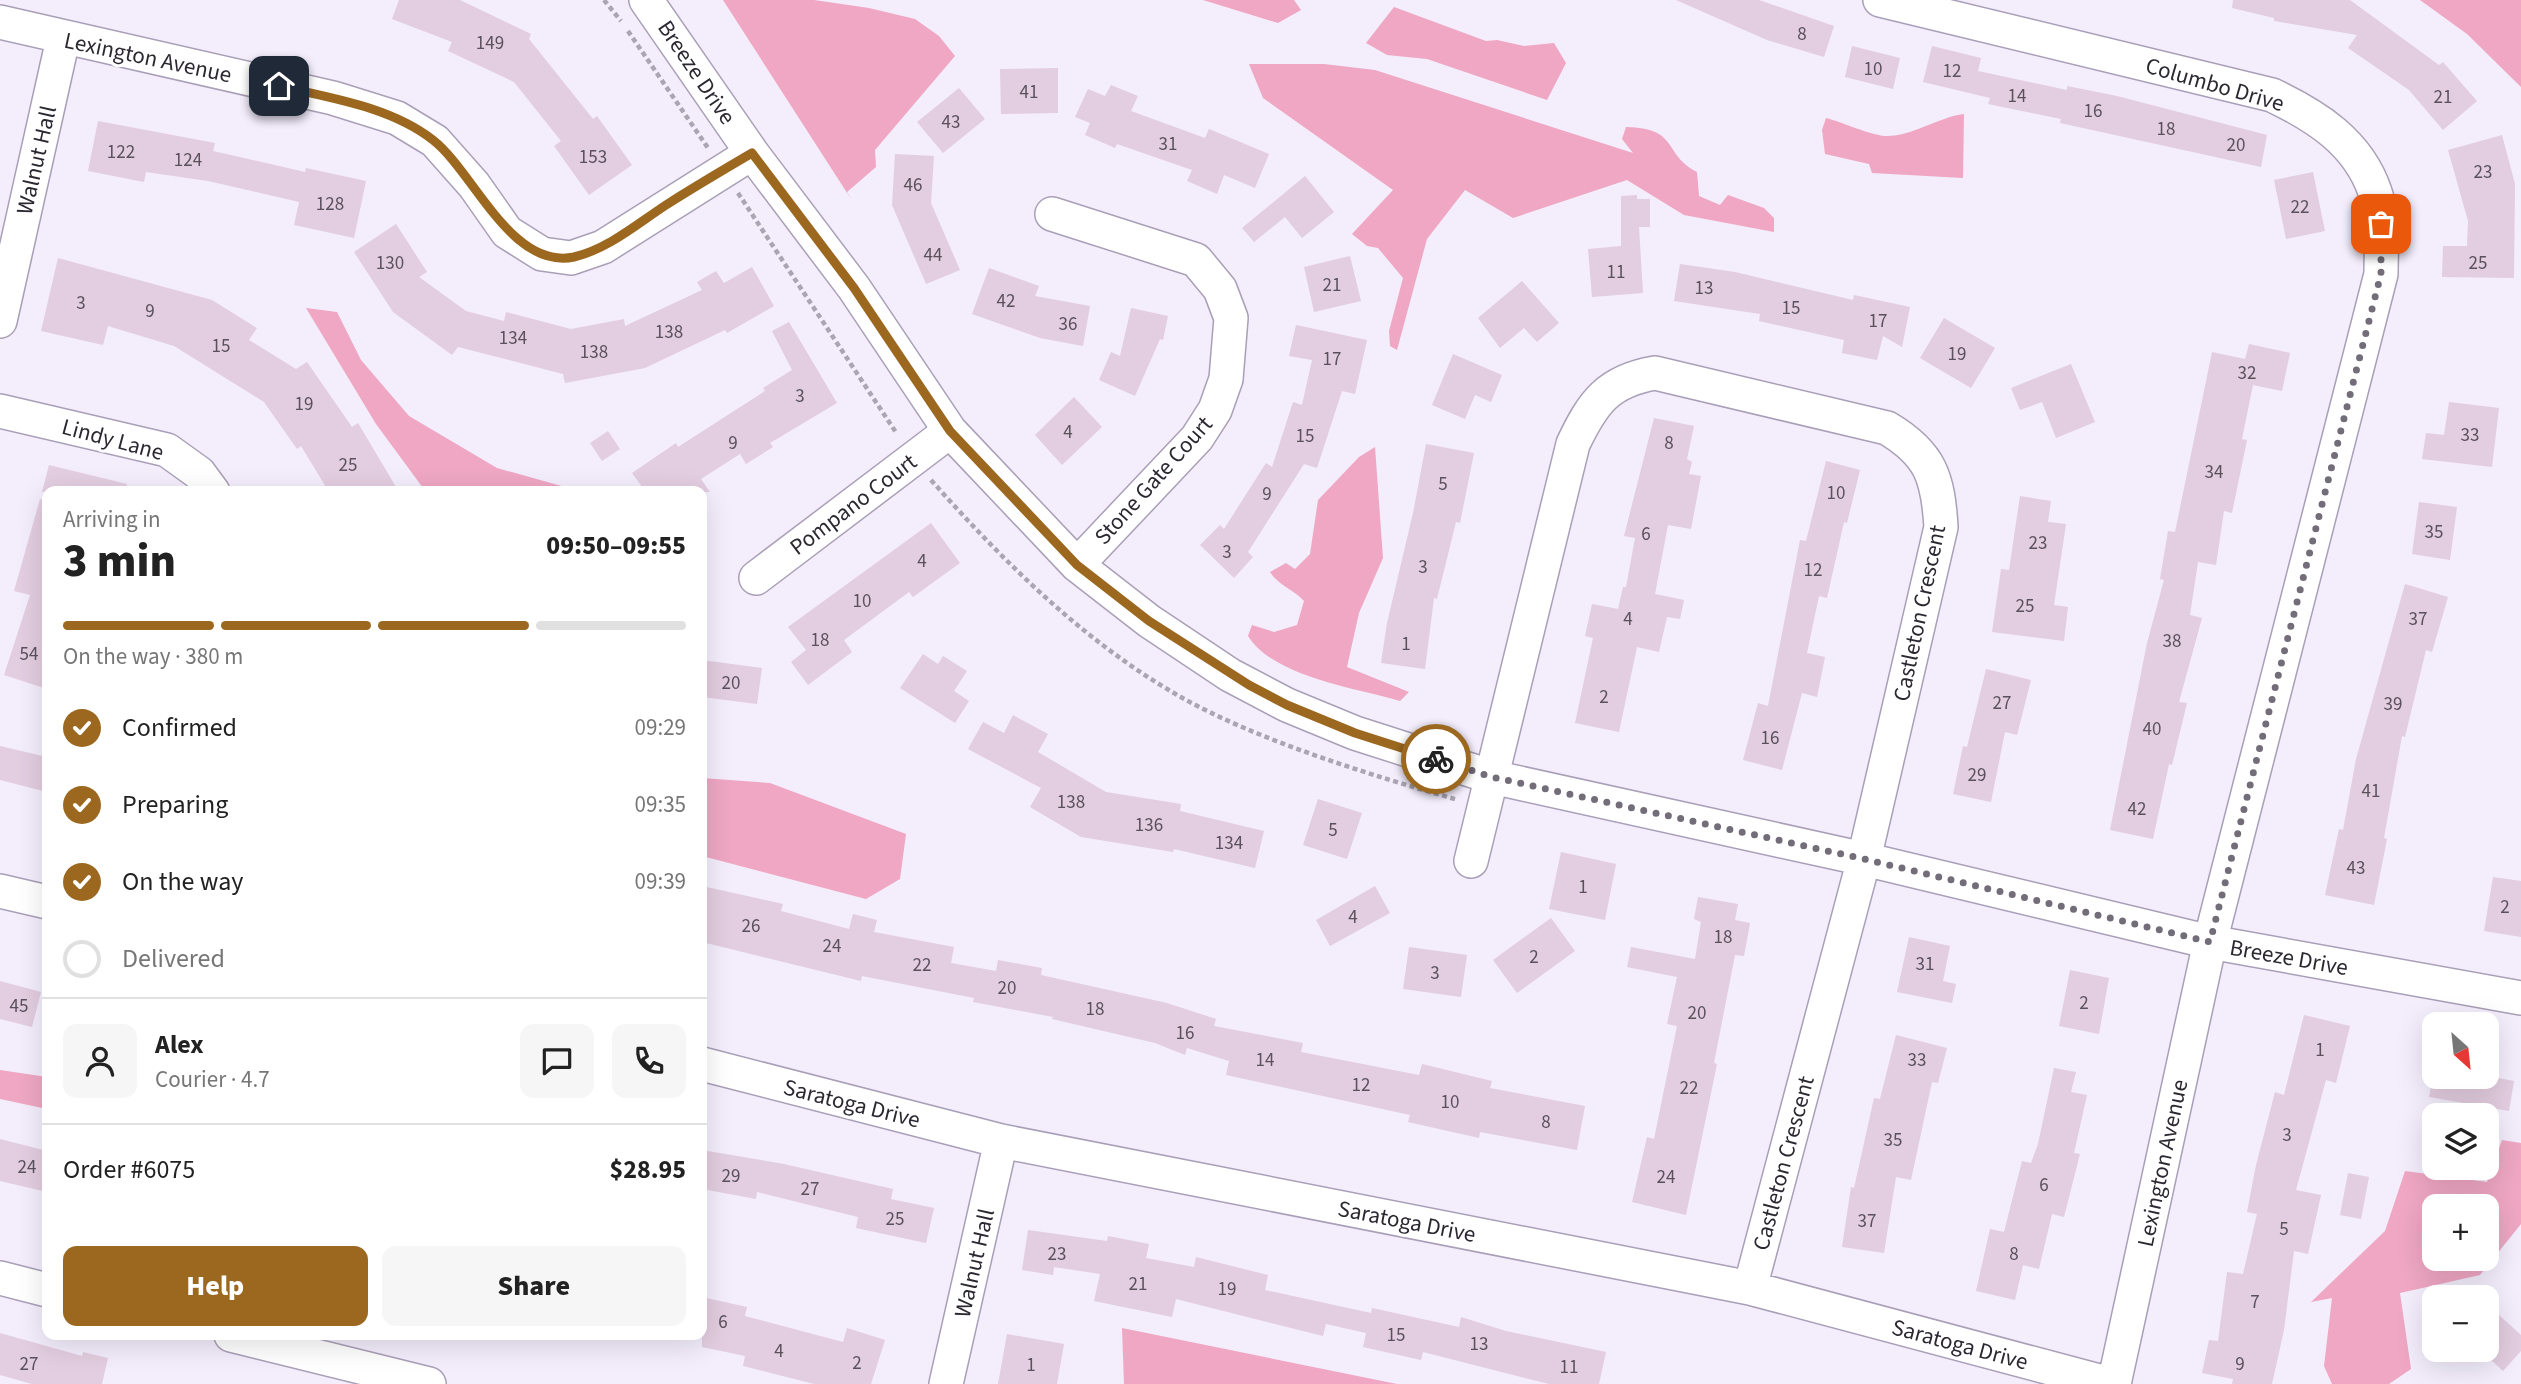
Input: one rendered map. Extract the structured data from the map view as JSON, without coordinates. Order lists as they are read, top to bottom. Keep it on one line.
{"streets":{"street":["Lexington Avenue","Breeze Drive","Columbo Drive","Walnut Hall","Lindy Lane","Stone Gate Court","Pompano Court","Castleton Crescent","Saratoga Drive"]},"crossings":[["Lexington Avenue","Breeze Drive"],["Lexington Avenue","Columbo Drive"],["Lexington Avenue","Walnut Hall"],["Lexington Avenue","Saratoga Drive"],["Breeze Drive","Columbo Drive"],["Breeze Drive","Stone Gate Court"],["Breeze Drive","Pompano Court"],["Breeze Drive","Castleton Crescent"],["Walnut Hall","Saratoga Drive"],["Castleton Crescent","Saratoga Drive"]],"house_numbers":["8","149","10","12","41","14","21","16","43","18","31","20","122","153","124","23","46","128","22","44","130","25","11","21","13","42","3","15","9","17","36","138","134","15","138","19","17","32","3","19","4","33","15","9","8","25","34","5","10","9","35","6","23","3","4","3","12","10","25","4","37","18","38","1","54","20","2","27","39","40","16","29","41","138","42","136","5","134","43","1","2","4","26","18","24","2","31","22","3","20","2","45","18","20","16","1","14","33","12","22","10","8","3","35","24","29","24","6","27","25","37","5","23","8","21","19","7","6","15","13","4","2","27","9","1","11"],"north":"bottom right","page":{"heading":["3 min","Arriving in","09:50–09:55"],"panel":["Alex","Courier · 4.7","Order #6075","$28.95"],"bar":"On the way · 380 m","list":[["Confirmed","09:29"],["Preparing","09:35"],["On the way","09:39"],"Delivered"],"map_buttons":["+","−"],"buttons":["Help","Share"]}}
